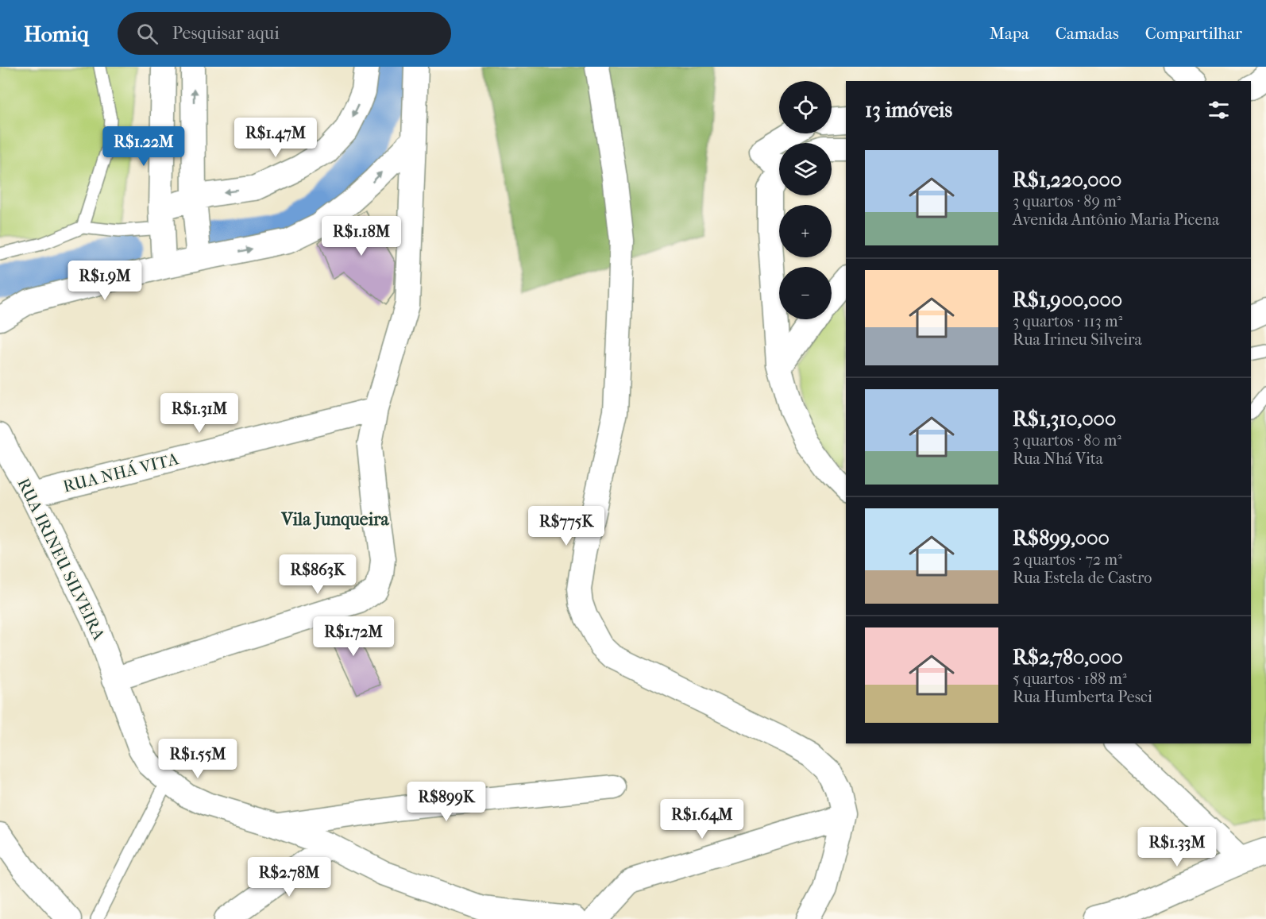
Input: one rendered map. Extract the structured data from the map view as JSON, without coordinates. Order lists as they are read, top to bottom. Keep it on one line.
{"streets":{"street":["RUA NHÁ VITA","RUA IRINEU SILVEIRA"]},"crossings":[["RUA NHÁ VITA","RUA IRINEU SILVEIRA"]],"districts":["Vila Junqueira"],"page":{"header":"Homiq","search":"Pesquisar aqui","nav":["Mapa","Camadas","Compartilhar"],"map_buttons":["+","−"],"heading":"13 imóveis","price":["R$1.47M","R$1.22M","R$1.18M","R$1.9M","R$1.31M","R$775K","R$863K","R$1.72M","R$1.55M","R$899K","R$1.64M","R$1.33M","R$2.78M"],"list":[{"name":"R$1,220,000","note":"3 quartos · 89 m² · Avenida Antônio Maria Picena"},{"name":"R$1,900,000","note":"3 quartos · 113 m² · Rua Irineu Silveira"},{"name":"R$1,310,000","note":"3 quartos · 80 m² · Rua Nhá Vita"},{"name":"R$899,000","note":"2 quartos · 72 m² · Rua Estela de Castro"},{"name":"R$2,780,000","note":"5 quartos · 188 m² · Rua Humberta Pesci"}]}}
